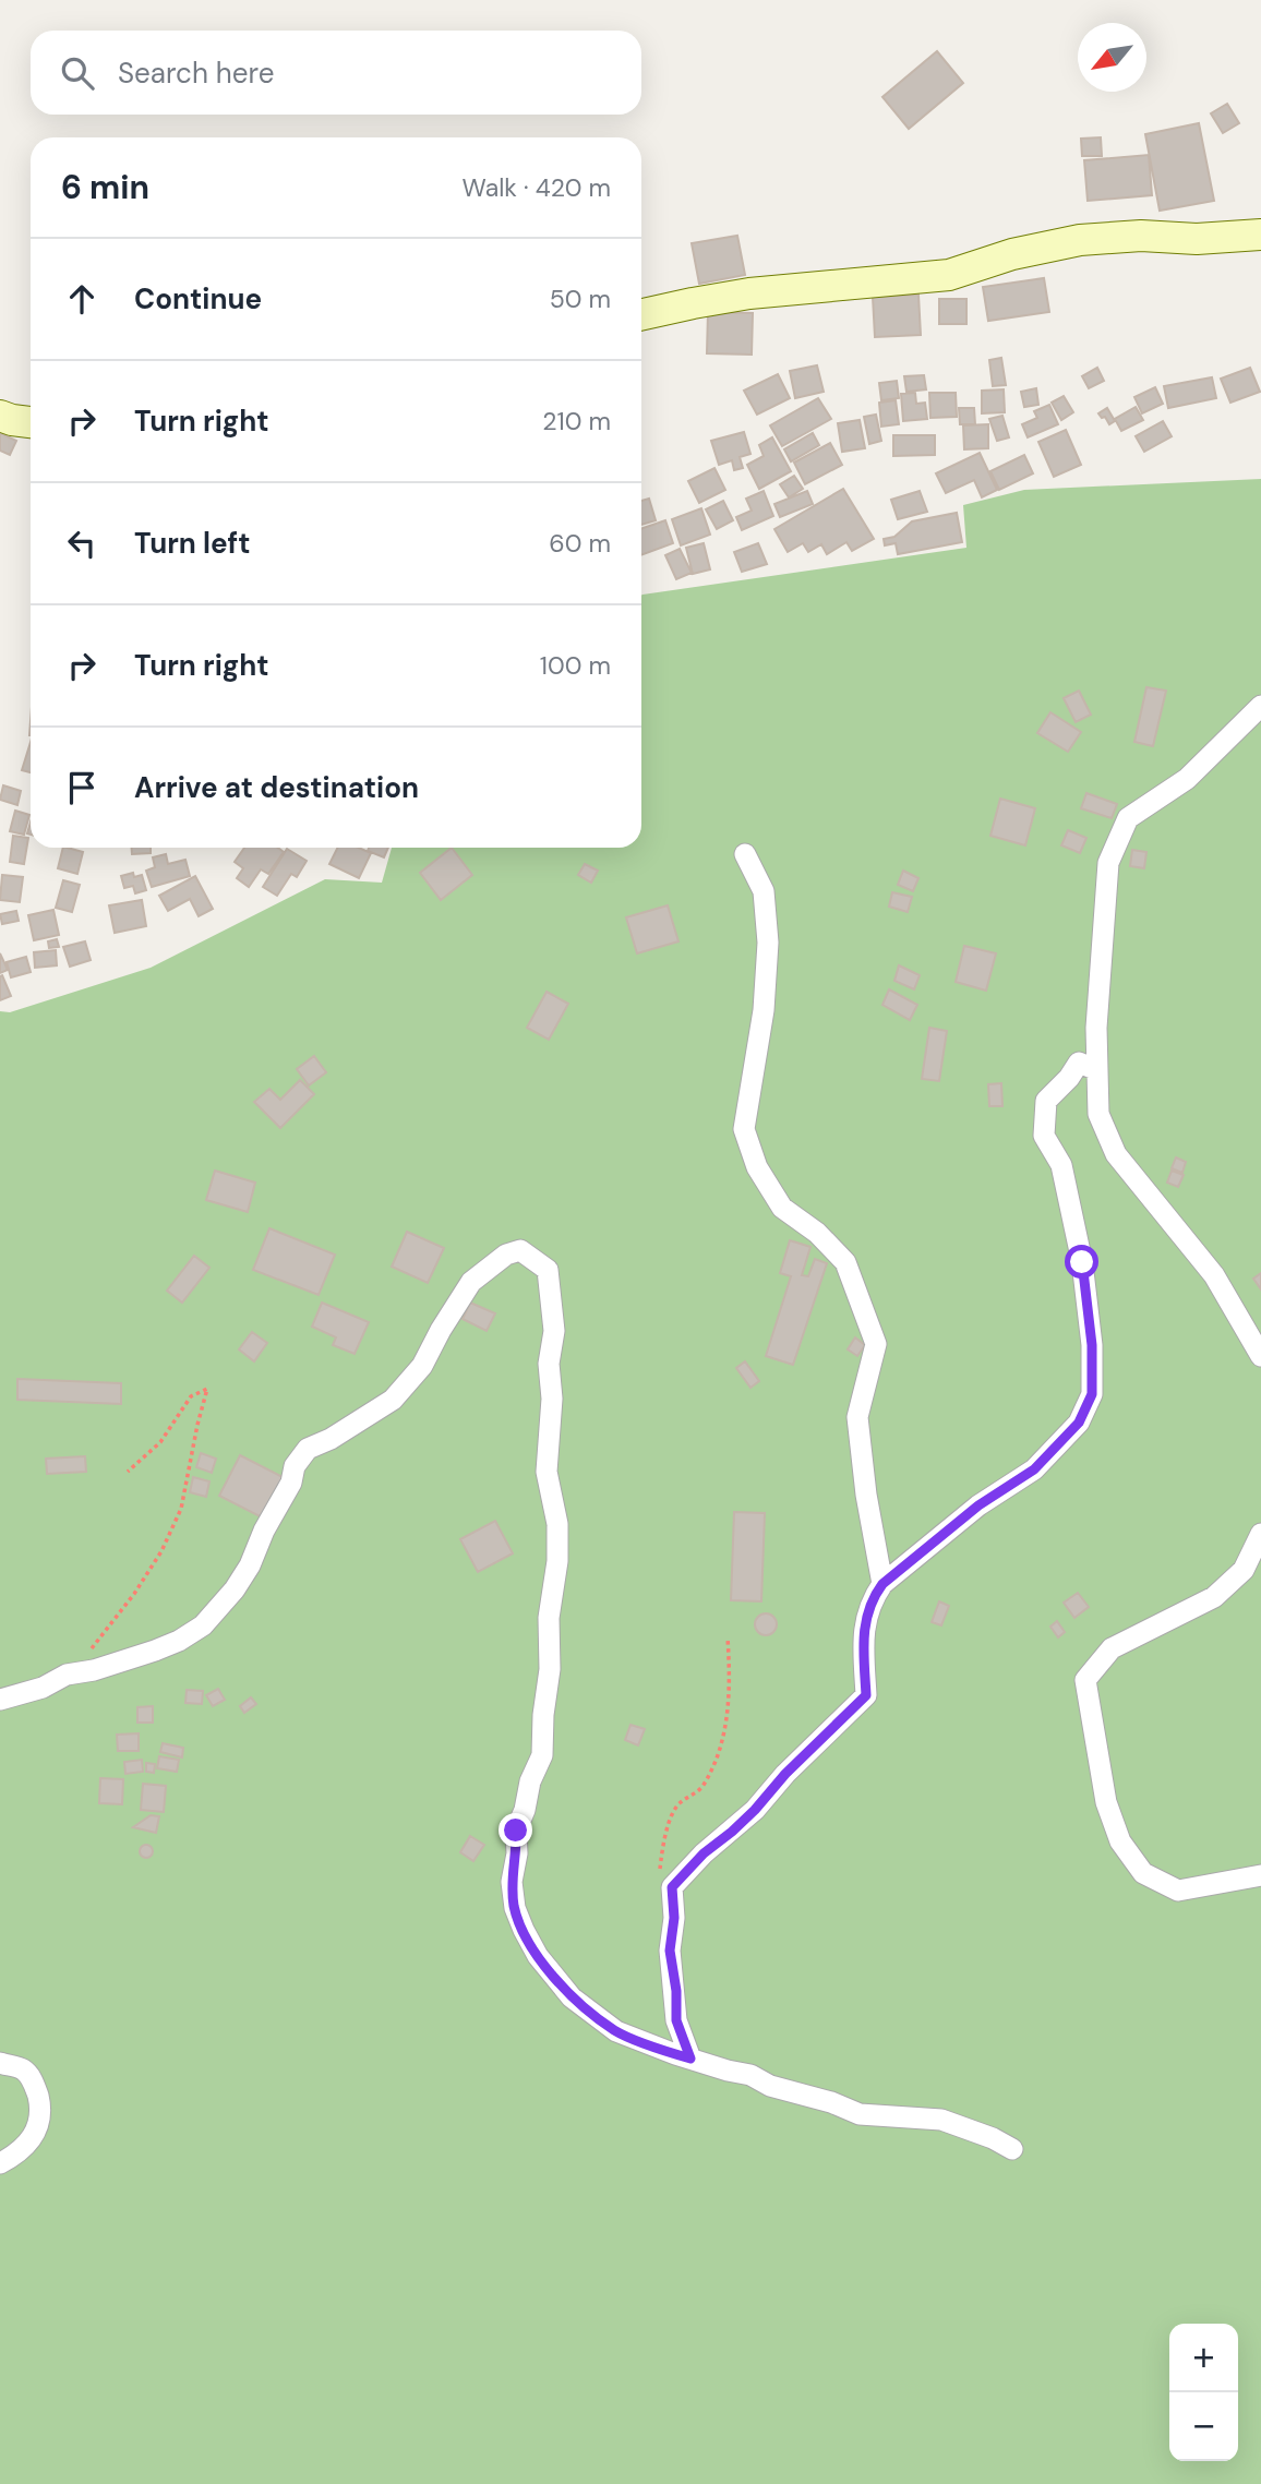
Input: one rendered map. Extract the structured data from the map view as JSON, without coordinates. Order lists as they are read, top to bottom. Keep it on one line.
{"north":"bottom left","page":{"search":"Search here","heading":["6 min","Walk · 420 m"],"list":[["Continue","50 m"],["Turn right","210 m"],["Turn left","60 m"],["Turn right","100 m"],"Arrive at destination"],"map_buttons":["+","−"]}}
